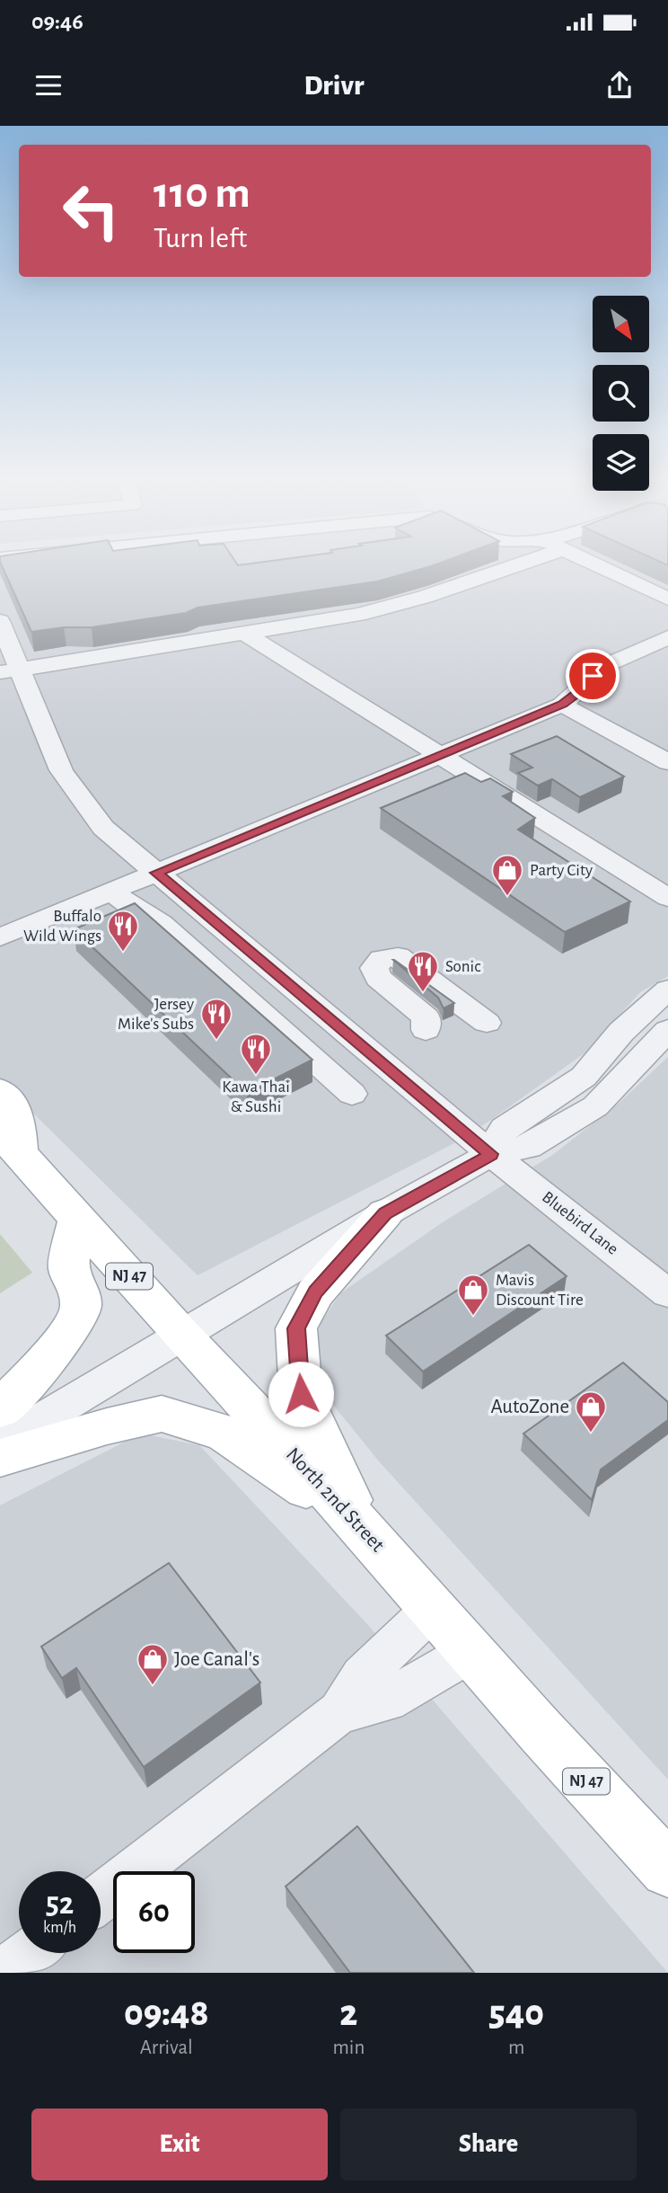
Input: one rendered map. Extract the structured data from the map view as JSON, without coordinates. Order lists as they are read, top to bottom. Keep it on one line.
{"streets":{"main road":["NJ 47","North 2nd Street"],"street":["Bluebird Lane"]},"places":{"shop":["Party City","Mavis Discount Tire","AutoZone","Joe Canal's"],"restaurant":["Buffalo Wild Wings","Sonic","Jersey Mike's Subs","Kawa Thai & Sushi"]},"north":"bottom right","page":{"status":"09:46","header":"Drivr","turn":["110 m","Turn left"],"speed":"52 km/h","limit":"60","eta":["09:48","Arrival","2","min","540","m"],"buttons":["Exit","Share"]}}
